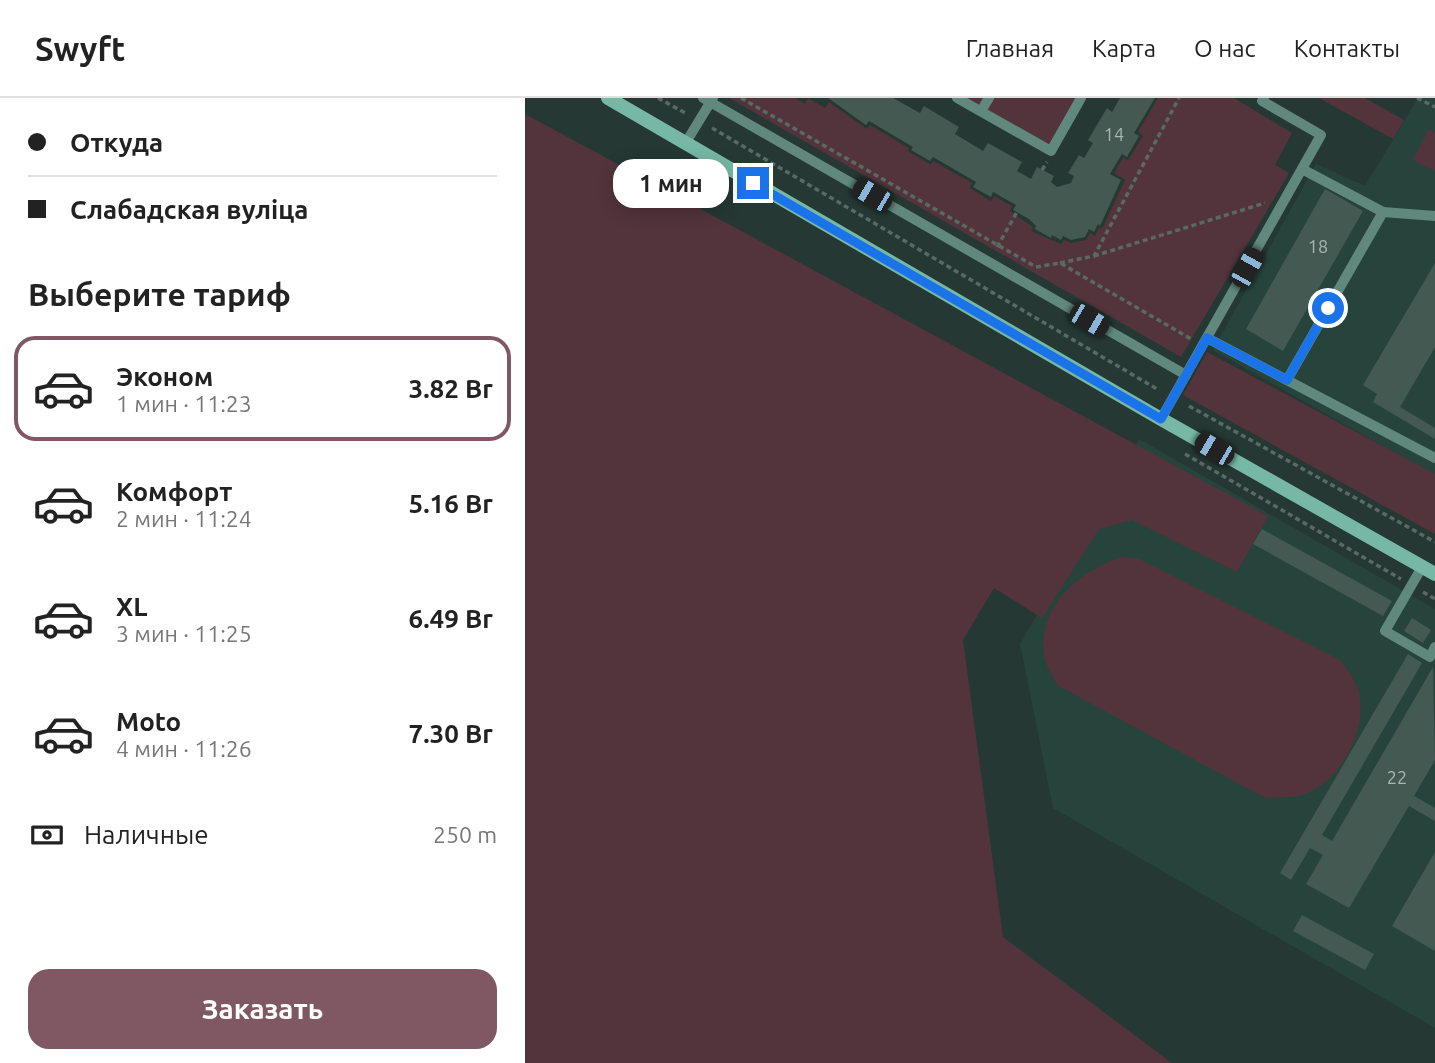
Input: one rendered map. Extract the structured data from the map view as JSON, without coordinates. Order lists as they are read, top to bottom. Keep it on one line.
{"house_numbers":["14","18","22"],"page":{"header":"Swyft","nav":["Главная","Карта","О нас","Контакты"],"banner":["Откуда","Слабадская вуліца"],"bubble":"1 мин","heading":"Выберите тариф","list":[{"name":"Эконом","note":"1 мин · 11:23","value":"3.82 Br"},{"name":"Комфорт","note":"2 мин · 11:24","value":"5.16 Br"},{"name":"XL","note":"3 мин · 11:25","value":"6.49 Br"},{"name":"Moto","note":"4 мин · 11:26","value":"7.30 Br"}],"pay":["Наличные","250 m"],"buttons":"Заказать"}}
